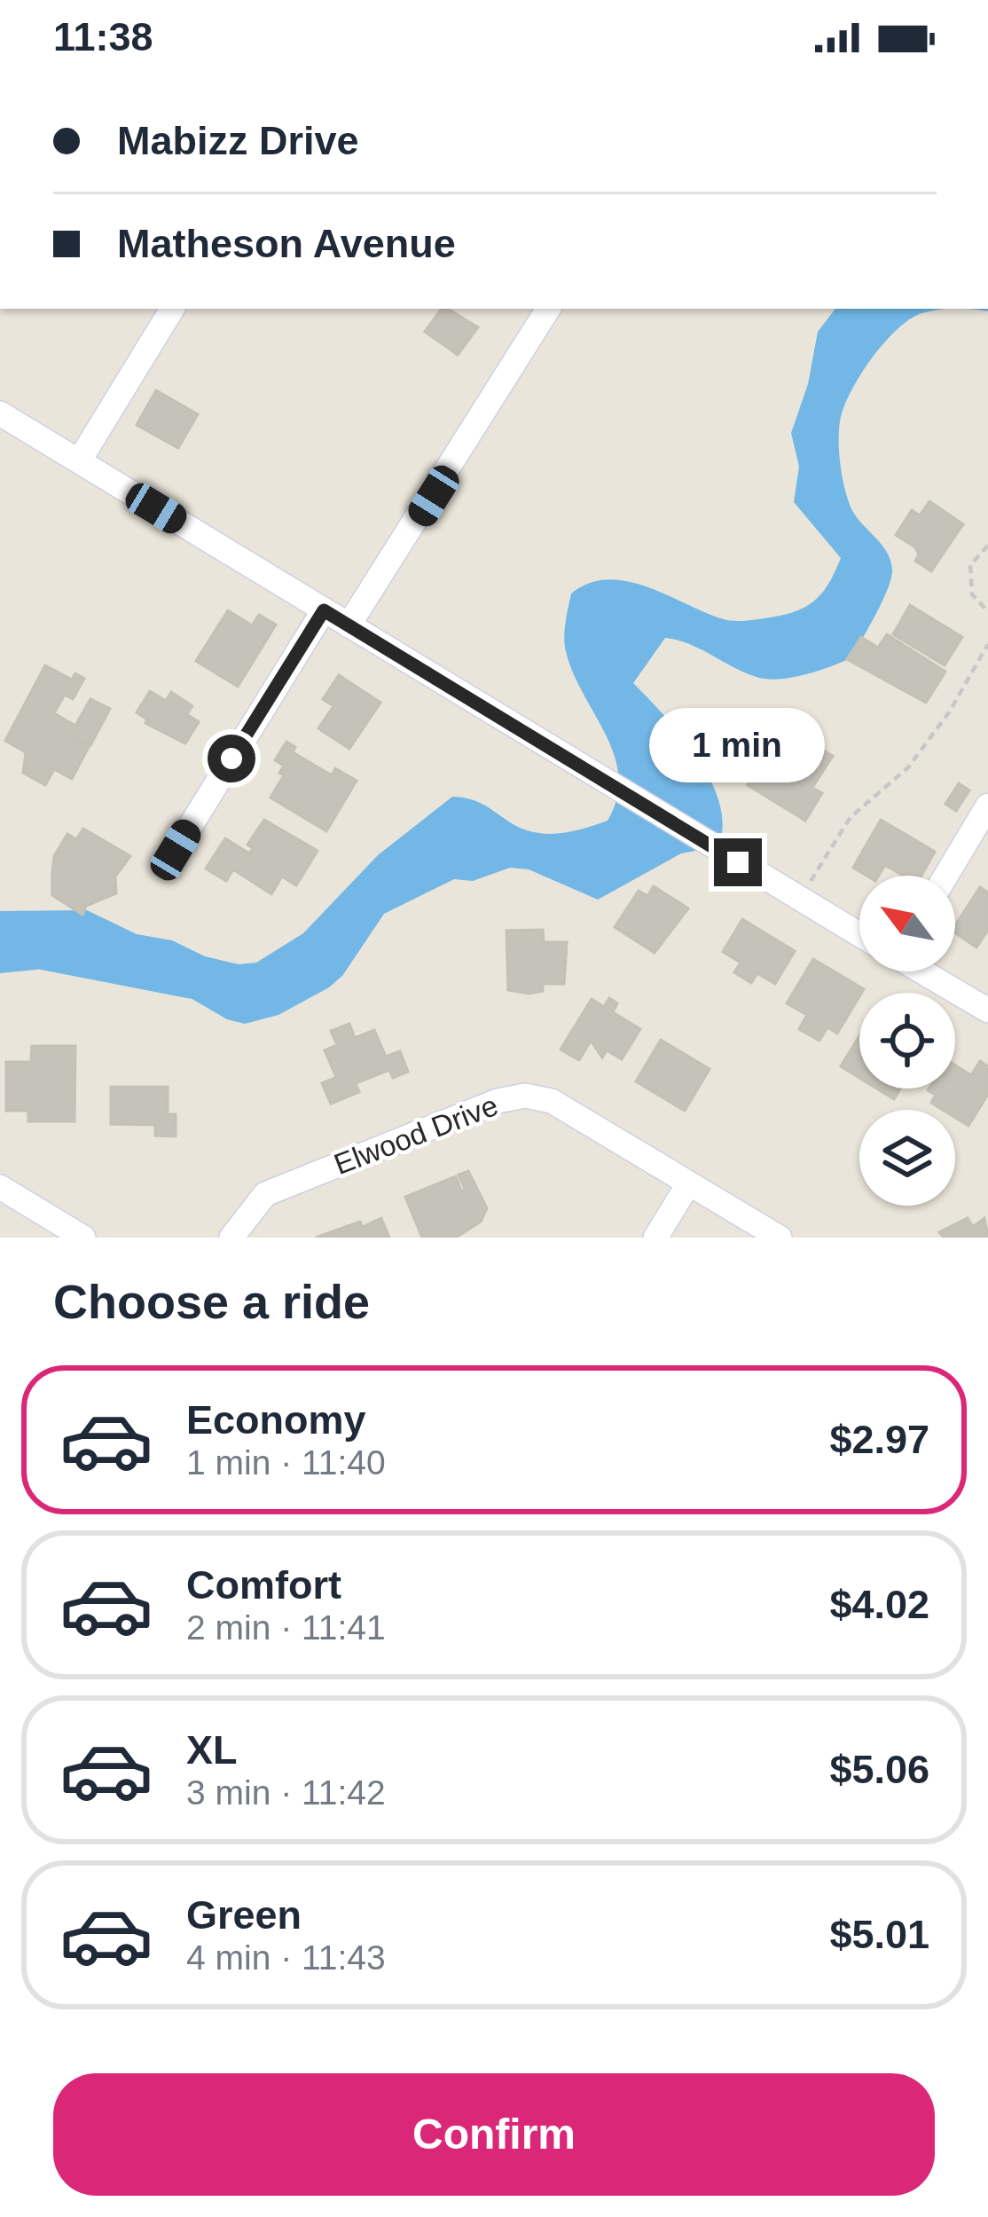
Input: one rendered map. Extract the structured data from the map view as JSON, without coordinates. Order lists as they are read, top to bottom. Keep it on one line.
{"streets":{"street":["Elwood Drive"]},"north":"top left","page":{"status":"11:38","banner":["Mabizz Drive","Matheson Avenue"],"bubble":"1 min","heading":"Choose a ride","list":[{"name":"Economy","note":"1 min · 11:40","value":"$2.97"},{"name":"Comfort","note":"2 min · 11:41","value":"$4.02"},{"name":"XL","note":"3 min · 11:42","value":"$5.06"},{"name":"Green","note":"4 min · 11:43","value":"$5.01"}],"buttons":"Confirm"}}
